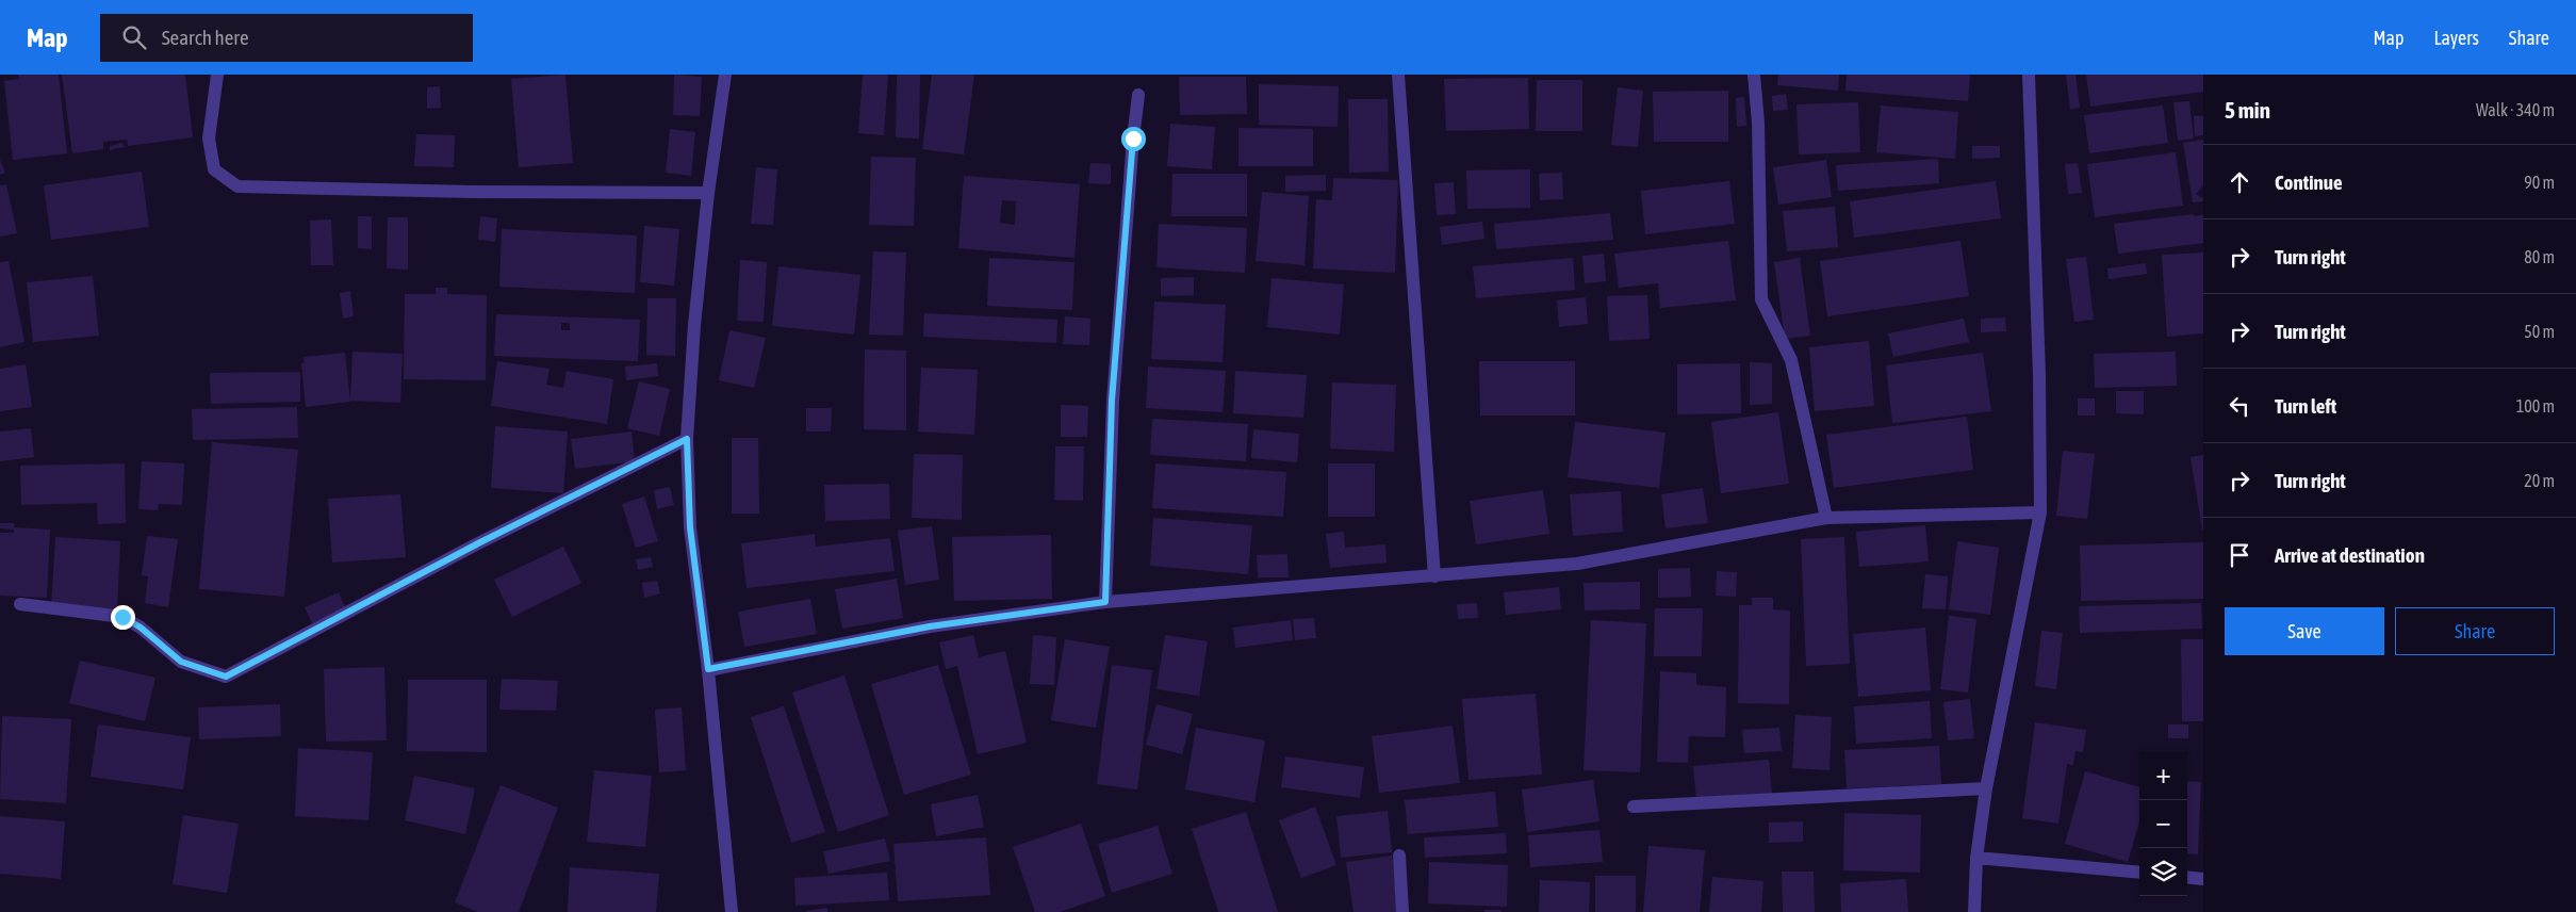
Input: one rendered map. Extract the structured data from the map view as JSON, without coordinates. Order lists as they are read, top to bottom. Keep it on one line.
{"page":{"header":"Map","search":"Search here","nav":["Map","Layers","Share"],"heading":["5 min","Walk · 340 m"],"list":[["Continue","90 m"],["Turn right","80 m"],["Turn right","50 m"],["Turn left","100 m"],["Turn right","20 m"],"Arrive at destination"],"buttons":["Save","Share"],"map_buttons":["+","−"]}}
